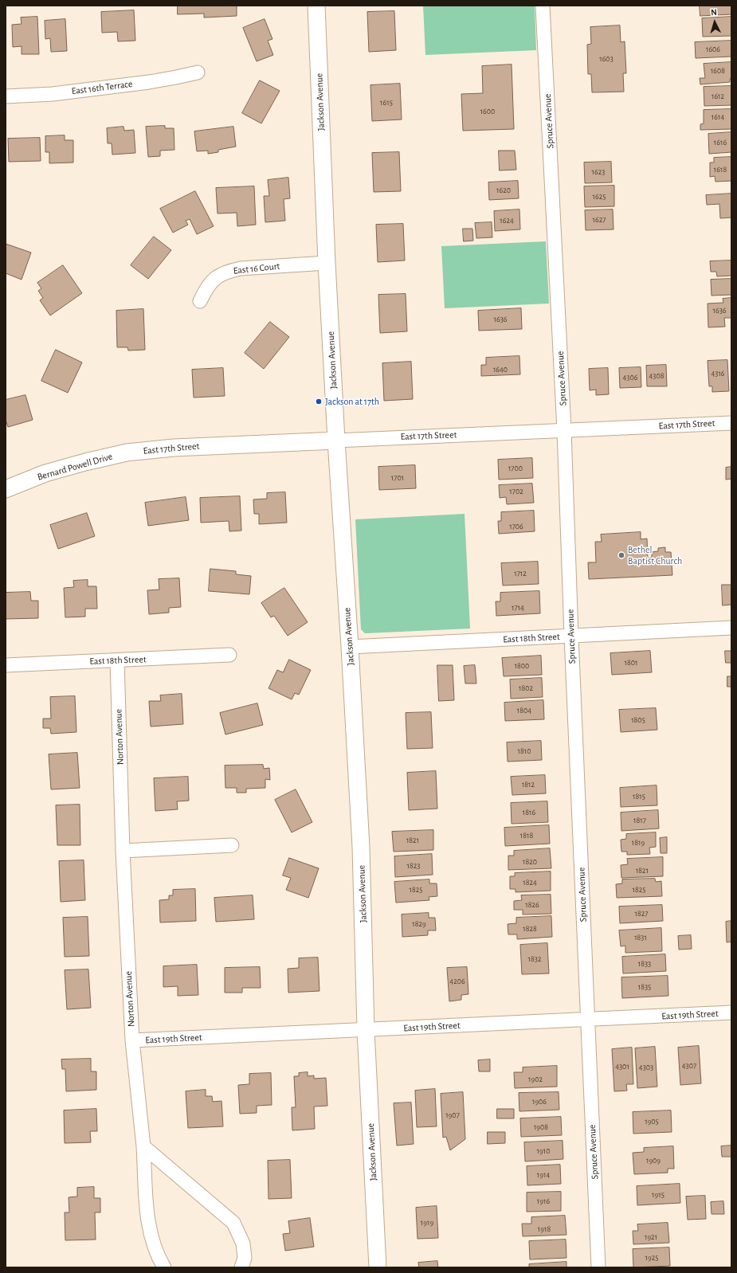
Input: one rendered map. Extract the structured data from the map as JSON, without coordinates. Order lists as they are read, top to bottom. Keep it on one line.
{"streets":{"street":["East 16th Terrace","Jackson Avenue","Spruce Avenue","East 16 Court","East 17th Street","Bernard Powell Drive","East 18th Street","Norton Avenue","East 19th Street"]},"crossings":[["Jackson Avenue","East 16 Court"],["Jackson Avenue","East 17th Street"],["Jackson Avenue","East 18th Street"],["Jackson Avenue","East 19th Street"],["Spruce Avenue","East 17th Street"],["Spruce Avenue","East 18th Street"],["Spruce Avenue","East 19th Street"],["East 17th Street","Bernard Powell Drive"],["East 18th Street","Norton Avenue"],["Norton Avenue","East 19th Street"]],"places":["Jackson at 17th","Bethel Baptist Church"],"house_numbers":["1606","1603","1608","1612","1615","1600","1614","1616","1618","1623","1620","1625","1627","1624","1636","1636","1640","4316","4308","4306","1700","1701","1702","1706","1712","1714","1801","1800","1802","1804","1805","1810","1812","1815","1816","1817","1818","1821","1819","1820","1823","1821","1824","1825","1825","1826","1827","1829","1828","1831","1832","1833","4206","1835","4307","4301","4303","1902","1906","1907","1905","1908","1910","1909","1914","1915","1916","1919","1918","1921","1925"],"north":"top"}
